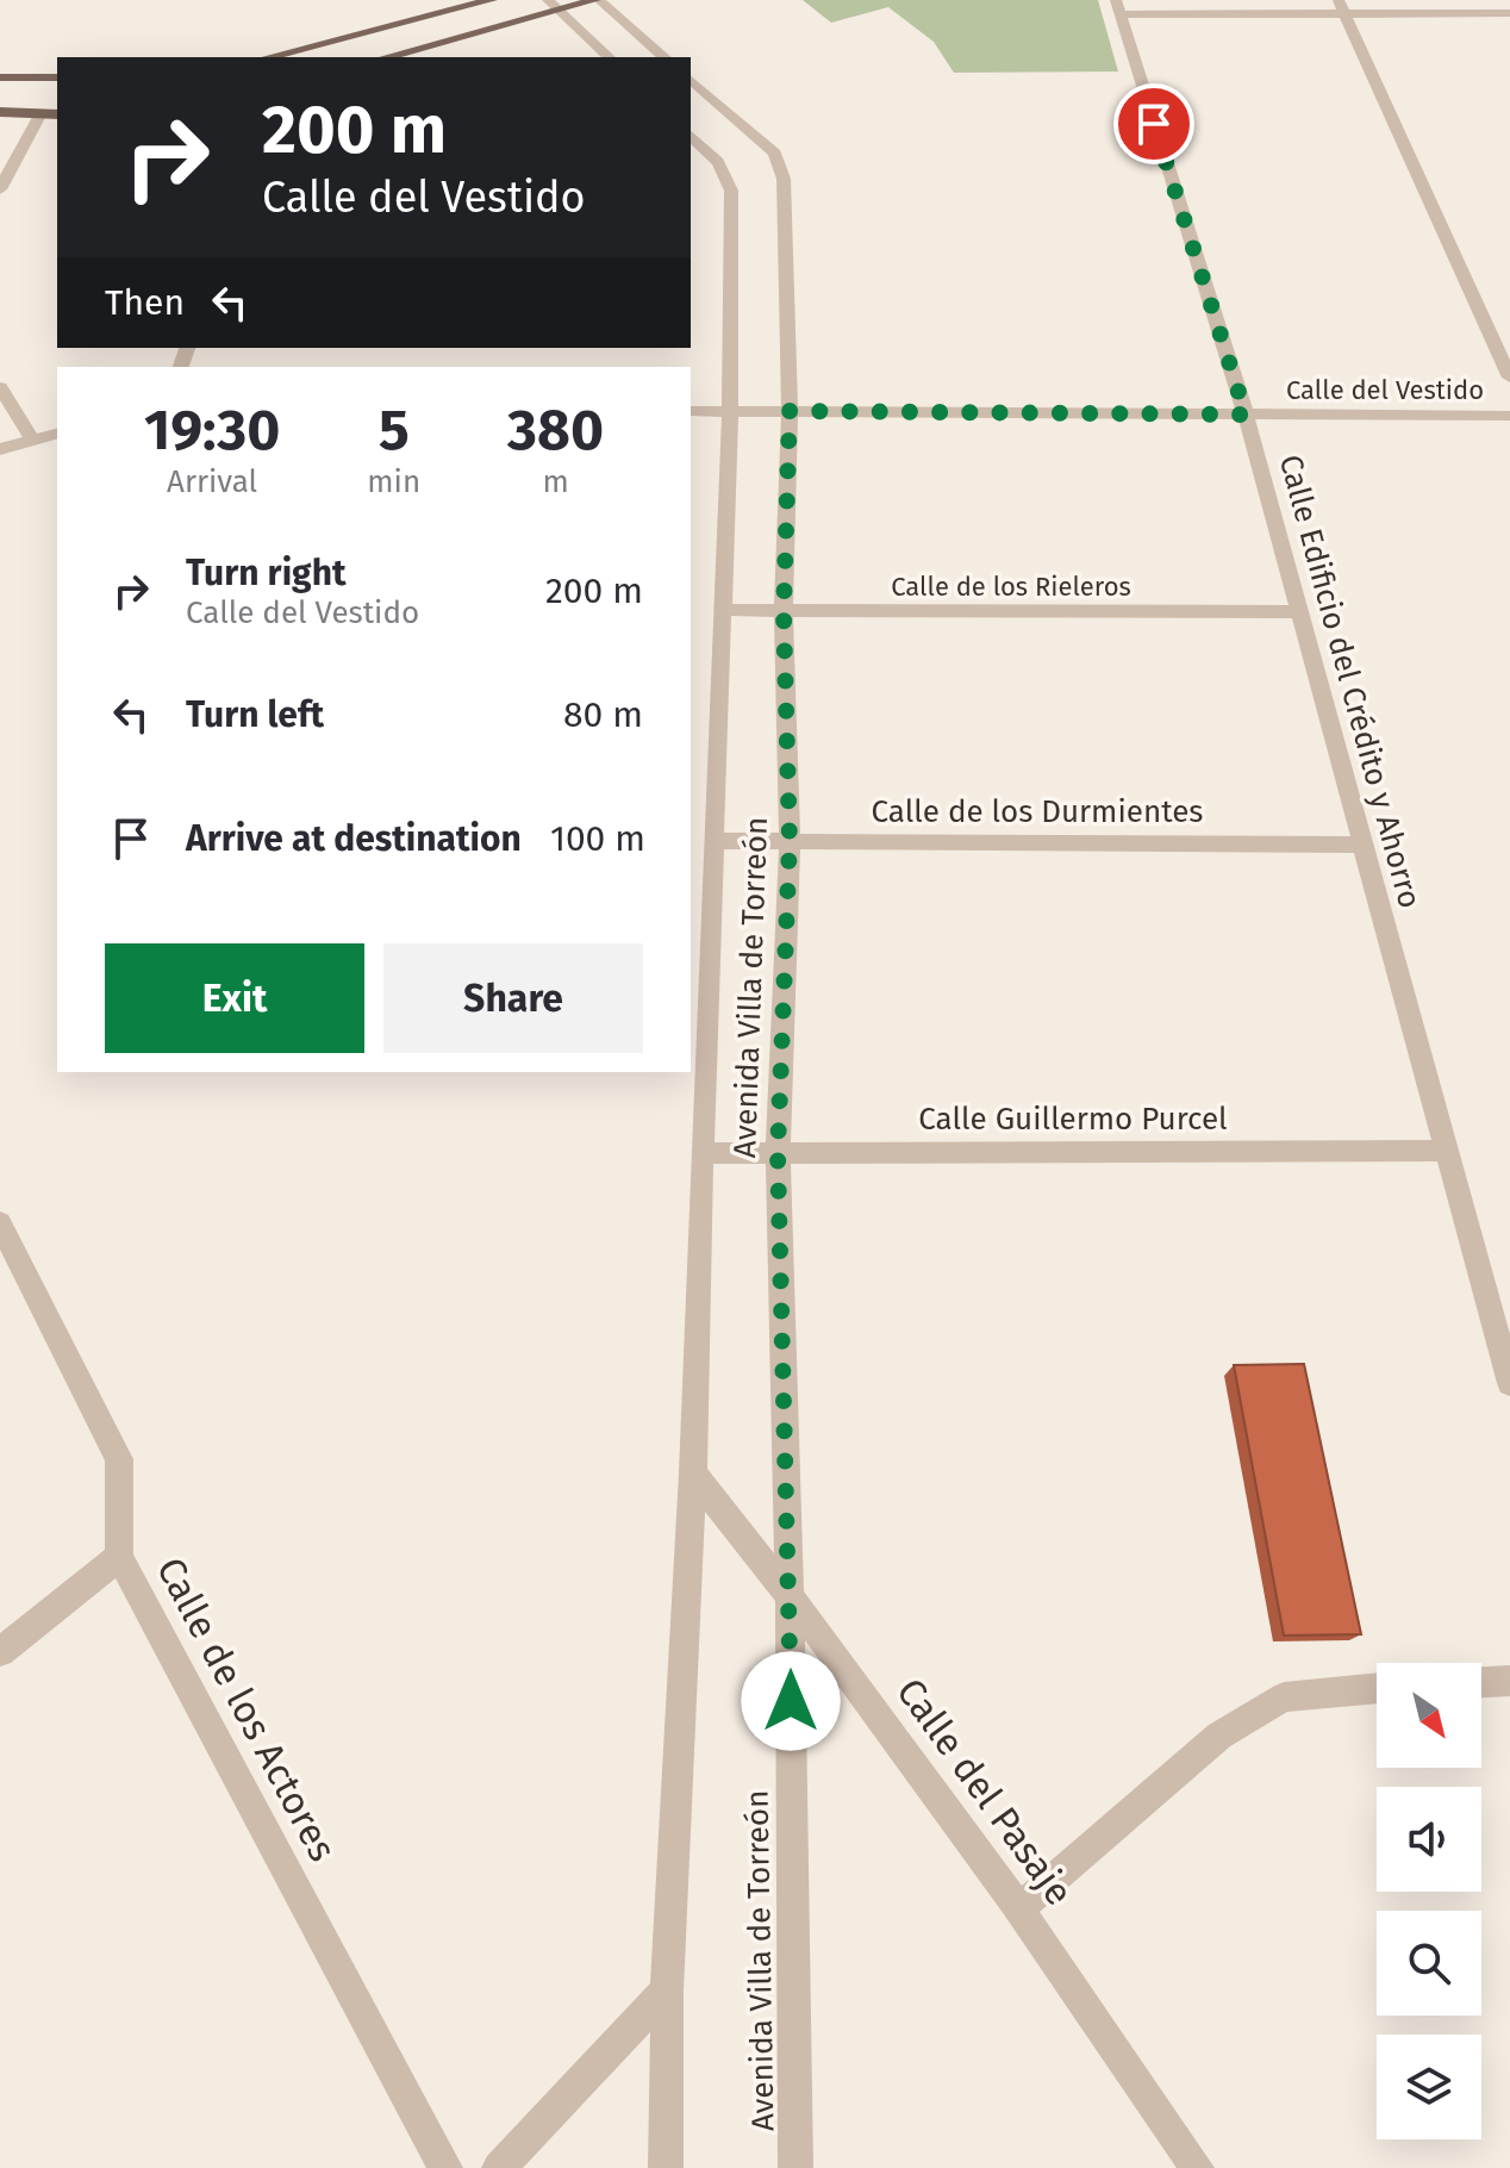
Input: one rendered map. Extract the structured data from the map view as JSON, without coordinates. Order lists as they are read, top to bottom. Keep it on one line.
{"streets":{"street":["Calle del Vestido","Calle de los Rieleros","Calle Edificio del Crédito y Ahorro","Calle de los Durmientes","Avenida Villa de Torreón","Calle Guillermo Purcel","Calle de los Actores","Calle del Pasaje"]},"crossings":[["Calle del Vestido","Calle Edificio del Crédito y Ahorro"],["Calle del Vestido","Avenida Villa de Torreón"],["Calle de los Rieleros","Calle Edificio del Crédito y Ahorro"],["Calle de los Rieleros","Avenida Villa de Torreón"],["Calle Edificio del Crédito y Ahorro","Calle de los Durmientes"],["Calle Edificio del Crédito y Ahorro","Calle Guillermo Purcel"],["Calle de los Durmientes","Avenida Villa de Torreón"],["Avenida Villa de Torreón","Calle Guillermo Purcel"],["Avenida Villa de Torreón","Calle del Pasaje"]],"north":"bottom right","page":{"turn":["200 m","Calle del Vestido"],"then":"Then","eta":["19:30","Arrival","5","min","380","m"],"list":[{"name":"Turn right","note":"Calle del Vestido","value":"200 m"},{"name":"Turn left","value":"80 m"},{"name":"Arrive at destination","value":"100 m"}],"buttons":["Exit","Share"]}}
